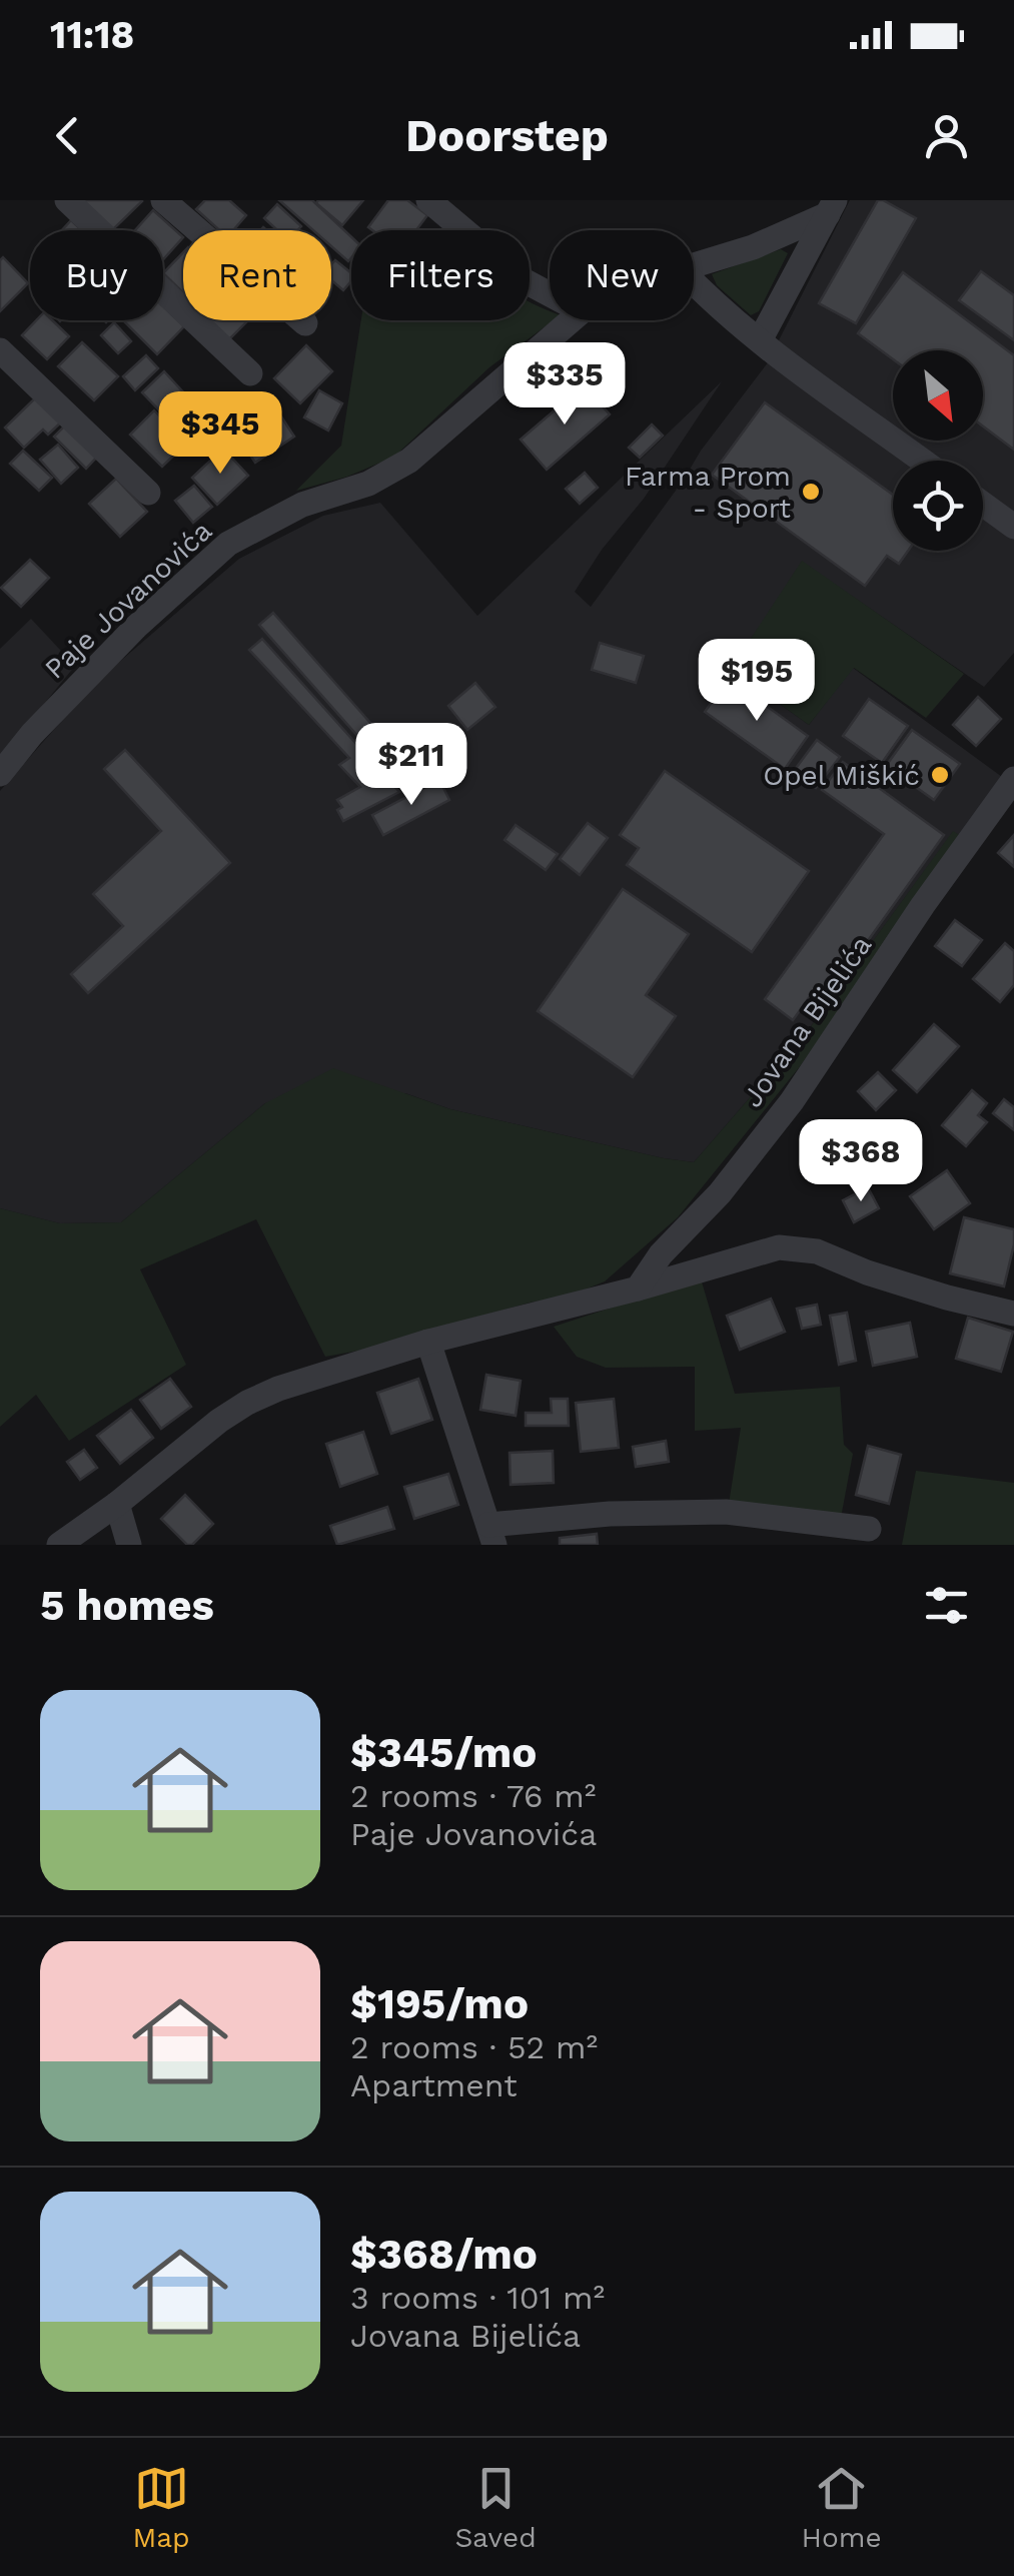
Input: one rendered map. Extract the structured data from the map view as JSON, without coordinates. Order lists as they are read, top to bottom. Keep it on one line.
{"streets":{"street":["Paje Jovanovića","Jovana Bijelića"]},"places":["Farma Prom - Sport","Opel Miškić"],"north":"bottom right","page":{"status":"11:18","header":"Doorstep","chip":["Buy","Rent","Filters","New"],"price":["$335","$345","$195","$211","$368"],"heading":"5 homes","list":[{"name":"$345/mo","note":"2 rooms · 76 m² · Paje Jovanovića"},{"name":"$195/mo","note":"2 rooms · 52 m² · Apartment"},{"name":"$368/mo","note":"3 rooms · 101 m² · Jovana Bijelića"}],"tabs":["Map","Saved","Home"]}}
